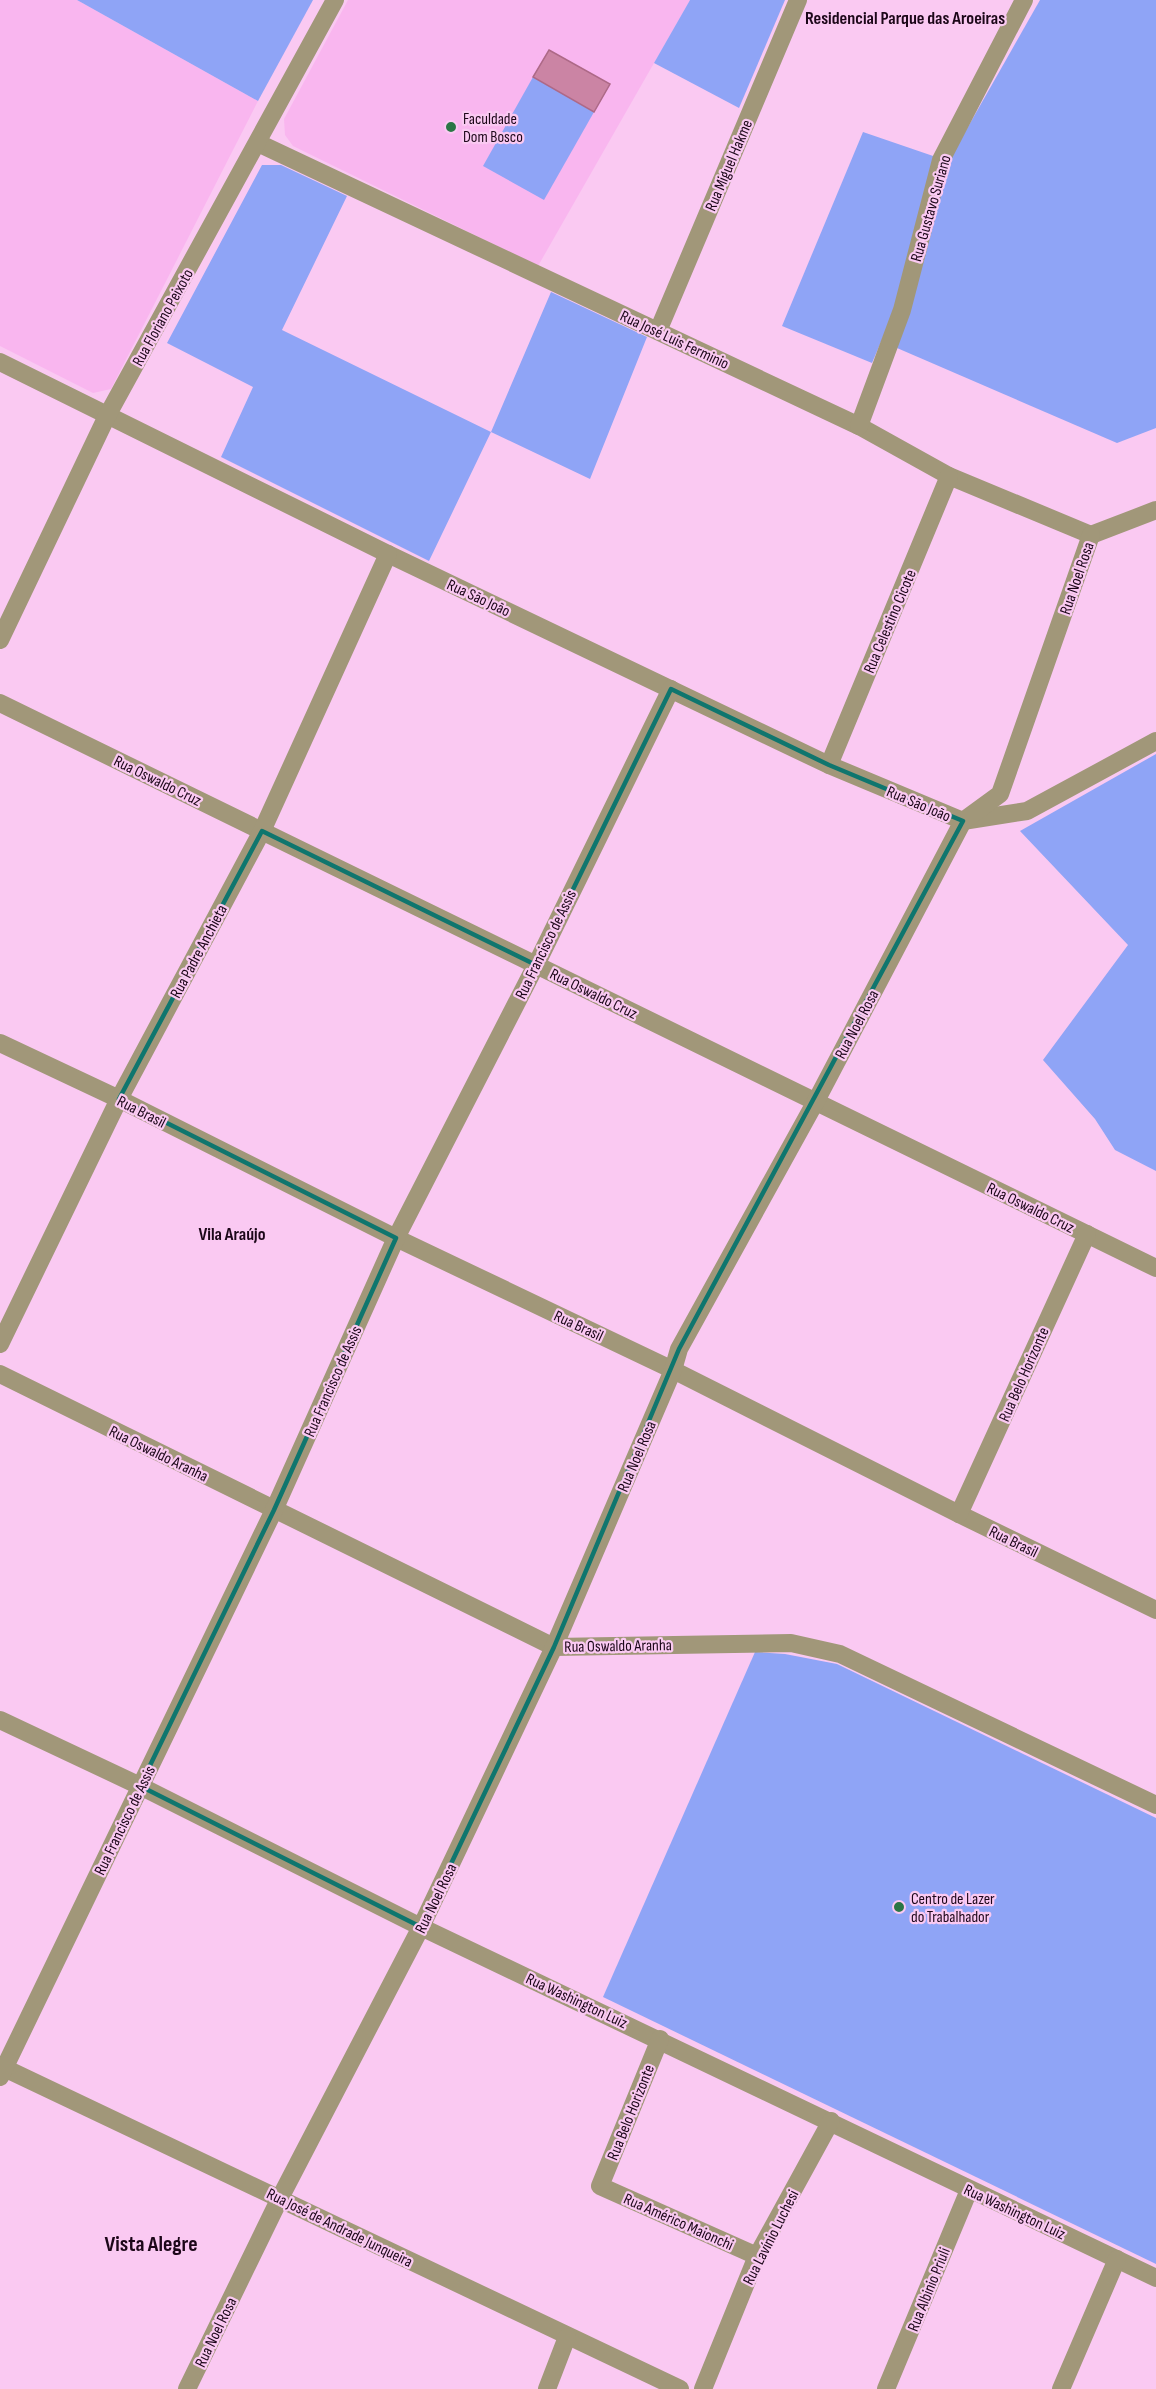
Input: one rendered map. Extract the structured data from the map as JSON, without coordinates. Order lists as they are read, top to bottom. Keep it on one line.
{"streets":{"street":["Rua Miguel Hakme","Rua Gustavo Suriano","Rua Floriano Peixoto","Rua José Luis Ferminio","Rua Noel Rosa","Rua São João","Rua Celestino Cicote","Rua Oswaldo Cruz","Rua Francisco de Assis","Rua Padre Anchieta","Rua Brasil","Rua Belo Horizonte","Rua Oswaldo Aranha","Rua Washington Luiz","Rua Américo Maionchi","Rua José de Andrade Junqueira","Rua Lavínio Luchesi","Rua Albinio Priuli"]},"crossings":[["Rua Miguel Hakme","Rua José Luis Ferminio"],["Rua Gustavo Suriano","Rua José Luis Ferminio"],["Rua Floriano Peixoto","Rua José Luis Ferminio"],["Rua Floriano Peixoto","Rua São João"],["Rua José Luis Ferminio","Rua Noel Rosa"],["Rua José Luis Ferminio","Rua Celestino Cicote"],["Rua Noel Rosa","Rua São João"],["Rua Noel Rosa","Rua Oswaldo Cruz"],["Rua Noel Rosa","Rua Brasil"],["Rua Noel Rosa","Rua Oswaldo Aranha"],["Rua Noel Rosa","Rua Washington Luiz"],["Rua Noel Rosa","Rua José de Andrade Junqueira"],["Rua São João","Rua Celestino Cicote"],["Rua São João","Rua Francisco de Assis"],["Rua São João","Rua Padre Anchieta"],["Rua Oswaldo Cruz","Rua Francisco de Assis"],["Rua Oswaldo Cruz","Rua Padre Anchieta"],["Rua Oswaldo Cruz","Rua Belo Horizonte"],["Rua Francisco de Assis","Rua Brasil"],["Rua Francisco de Assis","Rua Oswaldo Aranha"],["Rua Francisco de Assis","Rua Washington Luiz"],["Rua Francisco de Assis","Rua José de Andrade Junqueira"],["Rua Padre Anchieta","Rua Brasil"],["Rua Brasil","Rua Belo Horizonte"],["Rua Belo Horizonte","Rua Washington Luiz"],["Rua Belo Horizonte","Rua Américo Maionchi"],["Rua Washington Luiz","Rua Lavínio Luchesi"],["Rua Washington Luiz","Rua Albinio Priuli"],["Rua Américo Maionchi","Rua Lavínio Luchesi"]],"districts":["Residencial Parque das Aroeiras","Vila Araújo","Vista Alegre"],"places":["Faculdade Dom Bosco","Centro de Lazer do Trabalhador"]}
